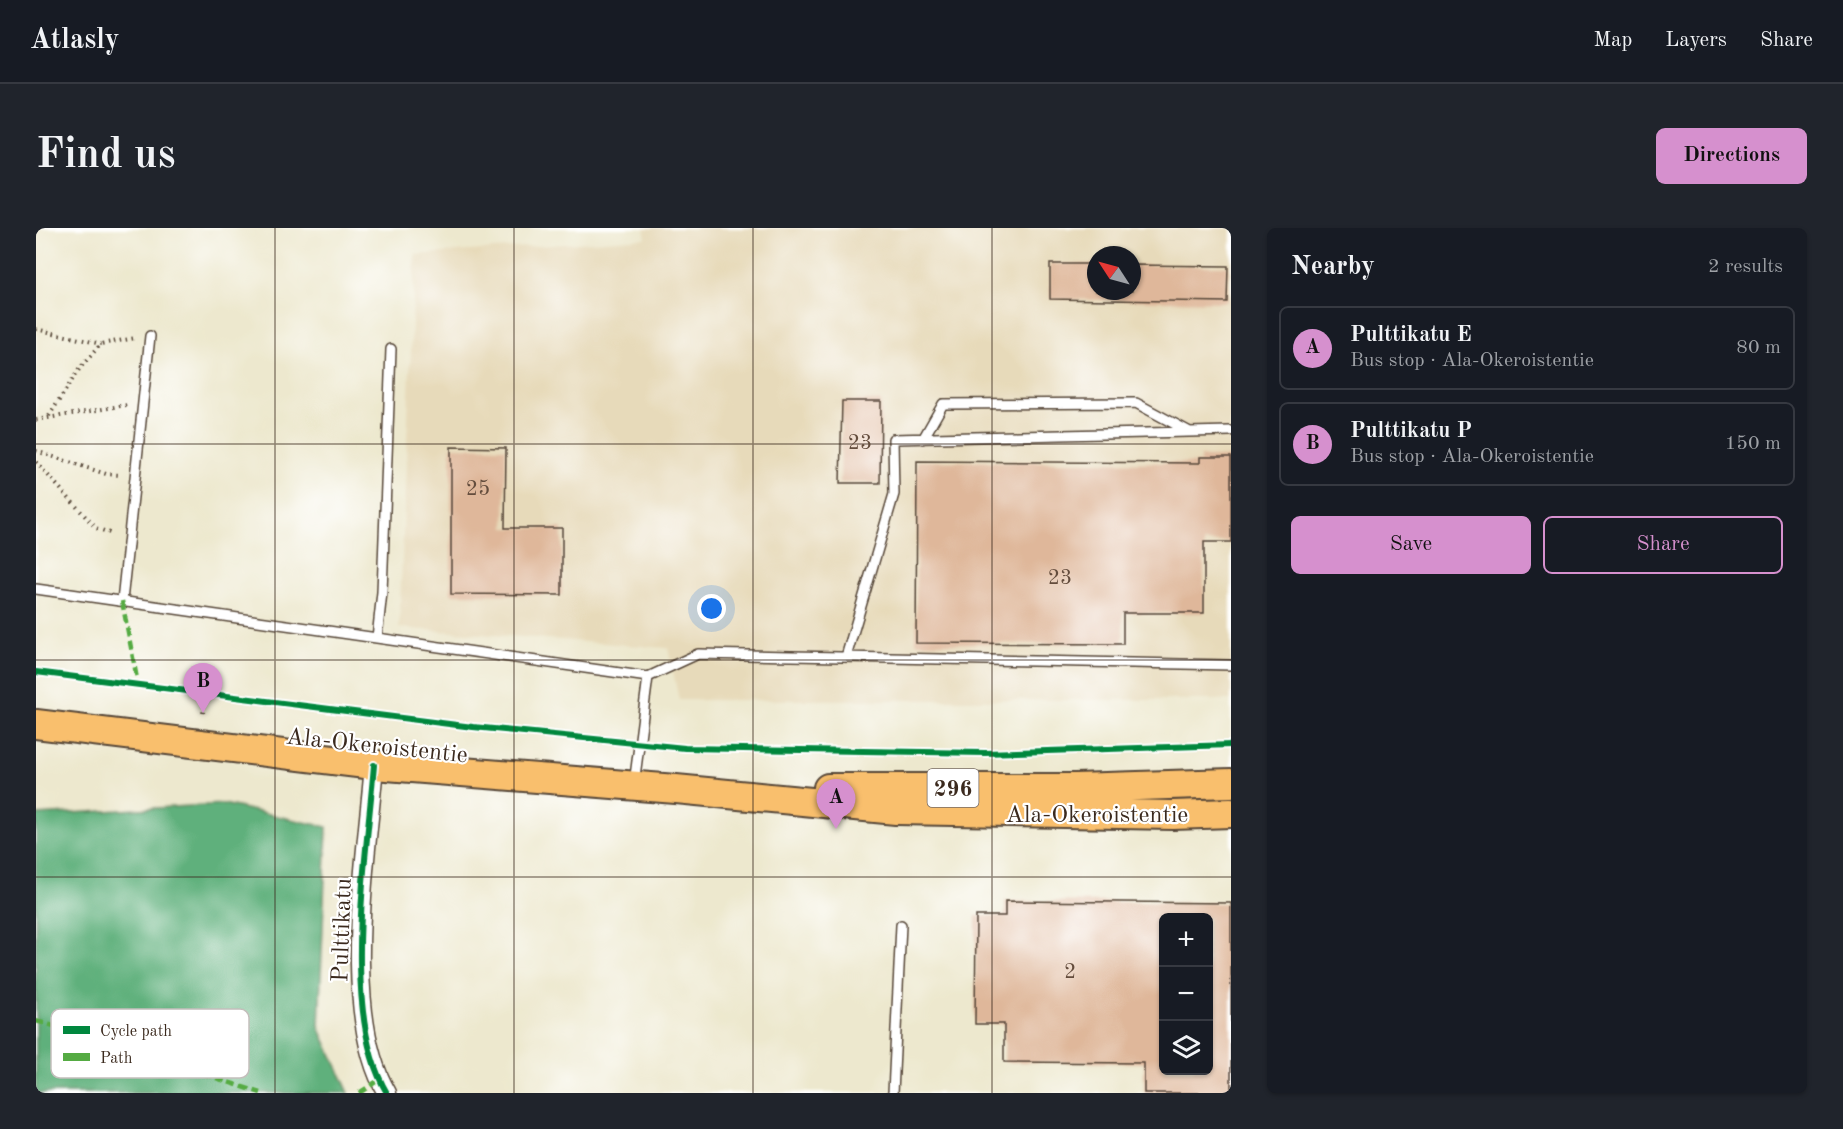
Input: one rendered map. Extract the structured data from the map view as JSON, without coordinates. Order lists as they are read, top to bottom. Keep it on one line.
{"streets":{"main road":["Ala-Okeroistentie","296"],"street":["Pulttikatu"]},"crossings":[["Ala-Okeroistentie","Pulttikatu"]],"house_numbers":["23","25","23","2"],"legend":["Cycle path","Path"],"north":"top left","page":{"header":"Atlasly","nav":["Map","Layers","Share"],"buttons":["Directions",["Save","Share"]],"title":"Find us","heading":["Nearby","2 results"],"list":[{"mark":"A","name":"Pulttikatu E","note":"Bus stop · Ala-Okeroistentie","value":"80 m"},{"mark":"B","name":"Pulttikatu P","note":"Bus stop · Ala-Okeroistentie","value":"150 m"}],"pins":["B","A"],"map_buttons":["+","−"]}}
